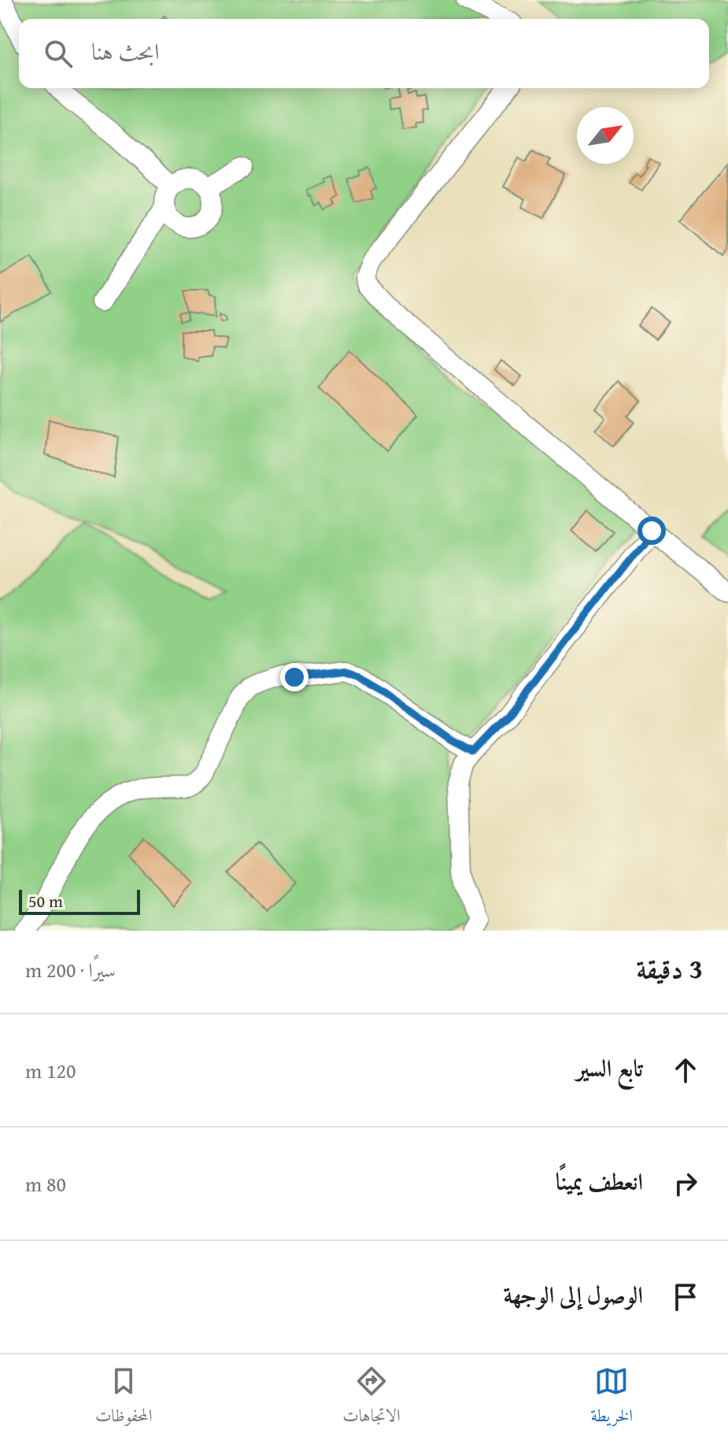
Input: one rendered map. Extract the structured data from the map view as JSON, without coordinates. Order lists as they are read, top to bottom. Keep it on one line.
{"scale_bar":"50 m","north":"top right","page":{"search":"ابحث هنا","scale":"50 m","heading":["3 دقيقة","سيرًا · 200 m"],"list":[["تابع السير","120 m"],["انعطف يمينًا","80 m"],"الوصول إلى الوجهة"],"nav":["الخريطة","الاتجاهات","المحفوظات"]}}
